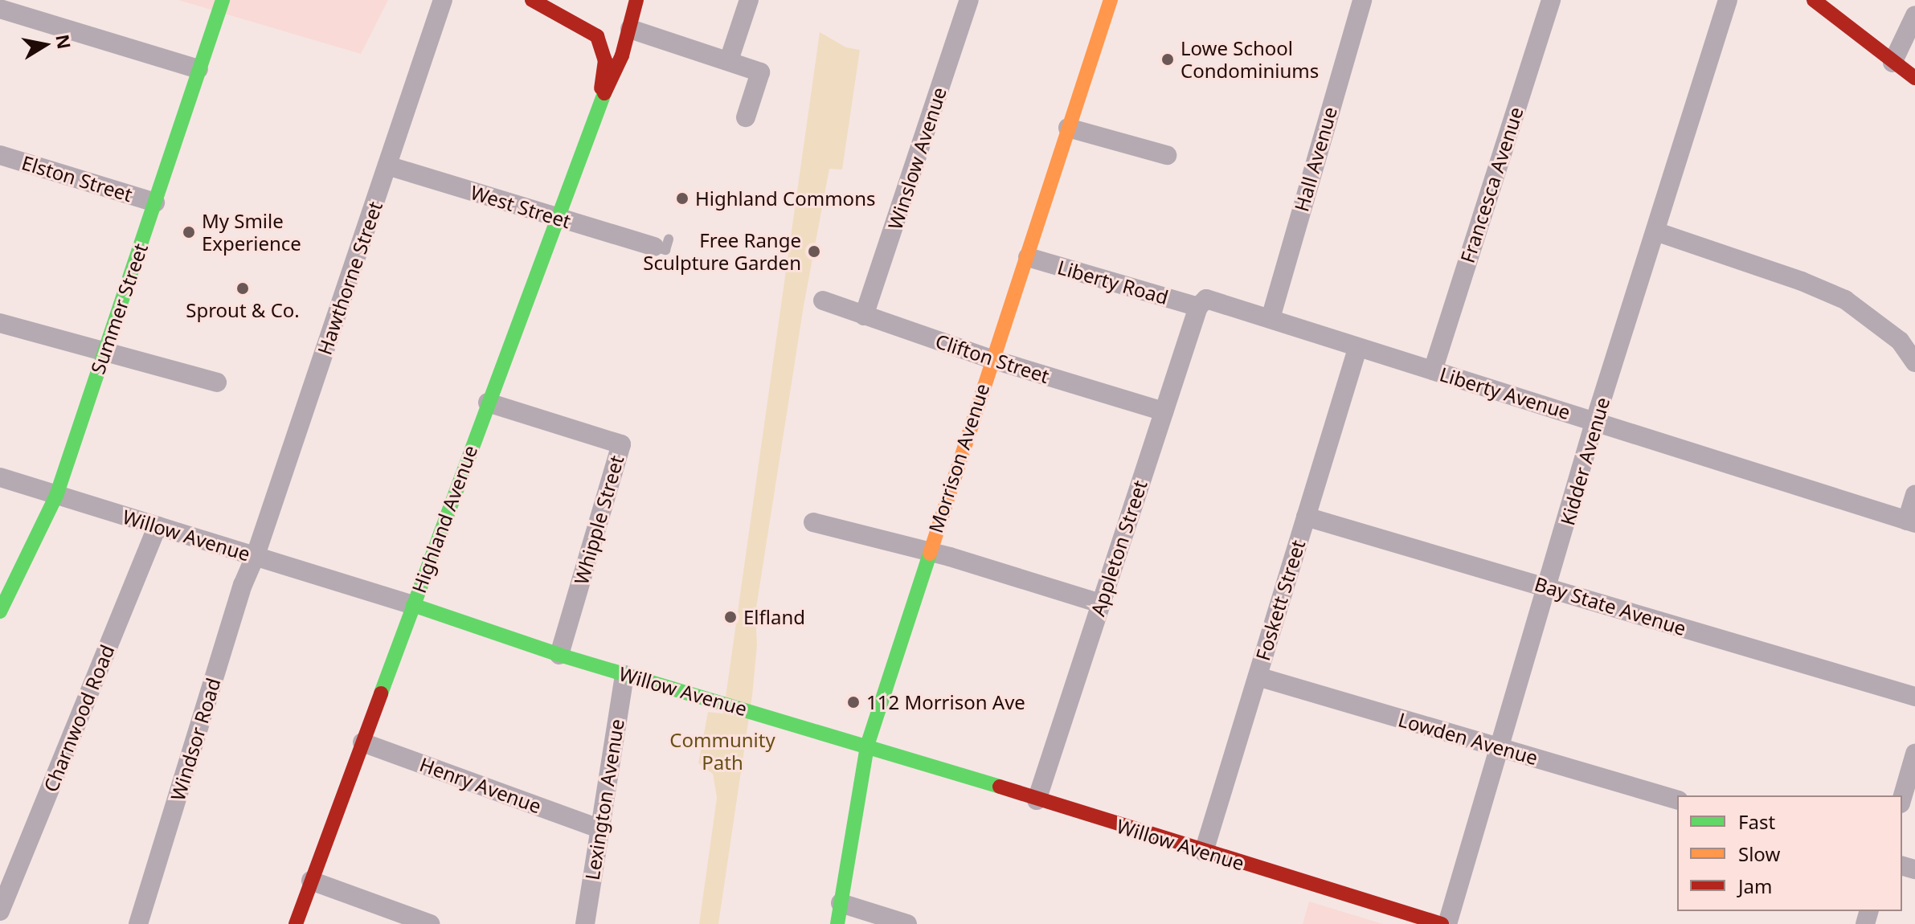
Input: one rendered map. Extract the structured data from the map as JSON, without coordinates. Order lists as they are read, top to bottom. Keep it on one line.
{"streets":{"street":["Winslow Avenue","Hall Avenue","Elston Street","Francesca Avenue","West Street","Hawthorne Street","Liberty Road","Summer Street","Clifton Street","Liberty Avenue","Morrison Avenue","Kidder Avenue","Highland Avenue","Whipple Street","Willow Avenue","Appleton Street","Foskett Street","Bay State Avenue","Charnwood Road","Lowden Avenue","Windsor Road","Henry Avenue","Lexington Avenue"]},"crossings":[["Winslow Avenue","Clifton Street"],["Hall Avenue","Liberty Avenue"],["Elston Street","Summer Street"],["Francesca Avenue","Liberty Avenue"],["West Street","Hawthorne Street"],["West Street","Highland Avenue"],["Hawthorne Street","Willow Avenue"],["Hawthorne Street","Windsor Road"],["Liberty Road","Liberty Avenue"],["Liberty Road","Morrison Avenue"],["Liberty Road","Appleton Street"],["Summer Street","Willow Avenue"],["Clifton Street","Morrison Avenue"],["Clifton Street","Appleton Street"],["Liberty Avenue","Kidder Avenue"],["Liberty Avenue","Appleton Street"],["Liberty Avenue","Foskett Street"],["Morrison Avenue","Willow Avenue"],["Kidder Avenue","Bay State Avenue"],["Kidder Avenue","Lowden Avenue"],["Highland Avenue","Whipple Street"],["Highland Avenue","Willow Avenue"],["Highland Avenue","Henry Avenue"],["Whipple Street","Willow Avenue"],["Willow Avenue","Appleton Street"],["Willow Avenue","Foskett Street"],["Willow Avenue","Charnwood Road"],["Willow Avenue","Windsor Road"],["Willow Avenue","Lexington Avenue"],["Foskett Street","Bay State Avenue"],["Foskett Street","Lowden Avenue"],["Henry Avenue","Lexington Avenue"]],"parks":["Community Path"],"places":["Lowe School Condominiums","Highland Commons","My Smile Experience","Free Range Sculpture Garden","Sprout & Co.","Elfland","112 Morrison Ave"],"legend":["Fast","Slow","Jam"],"north":"right"}
